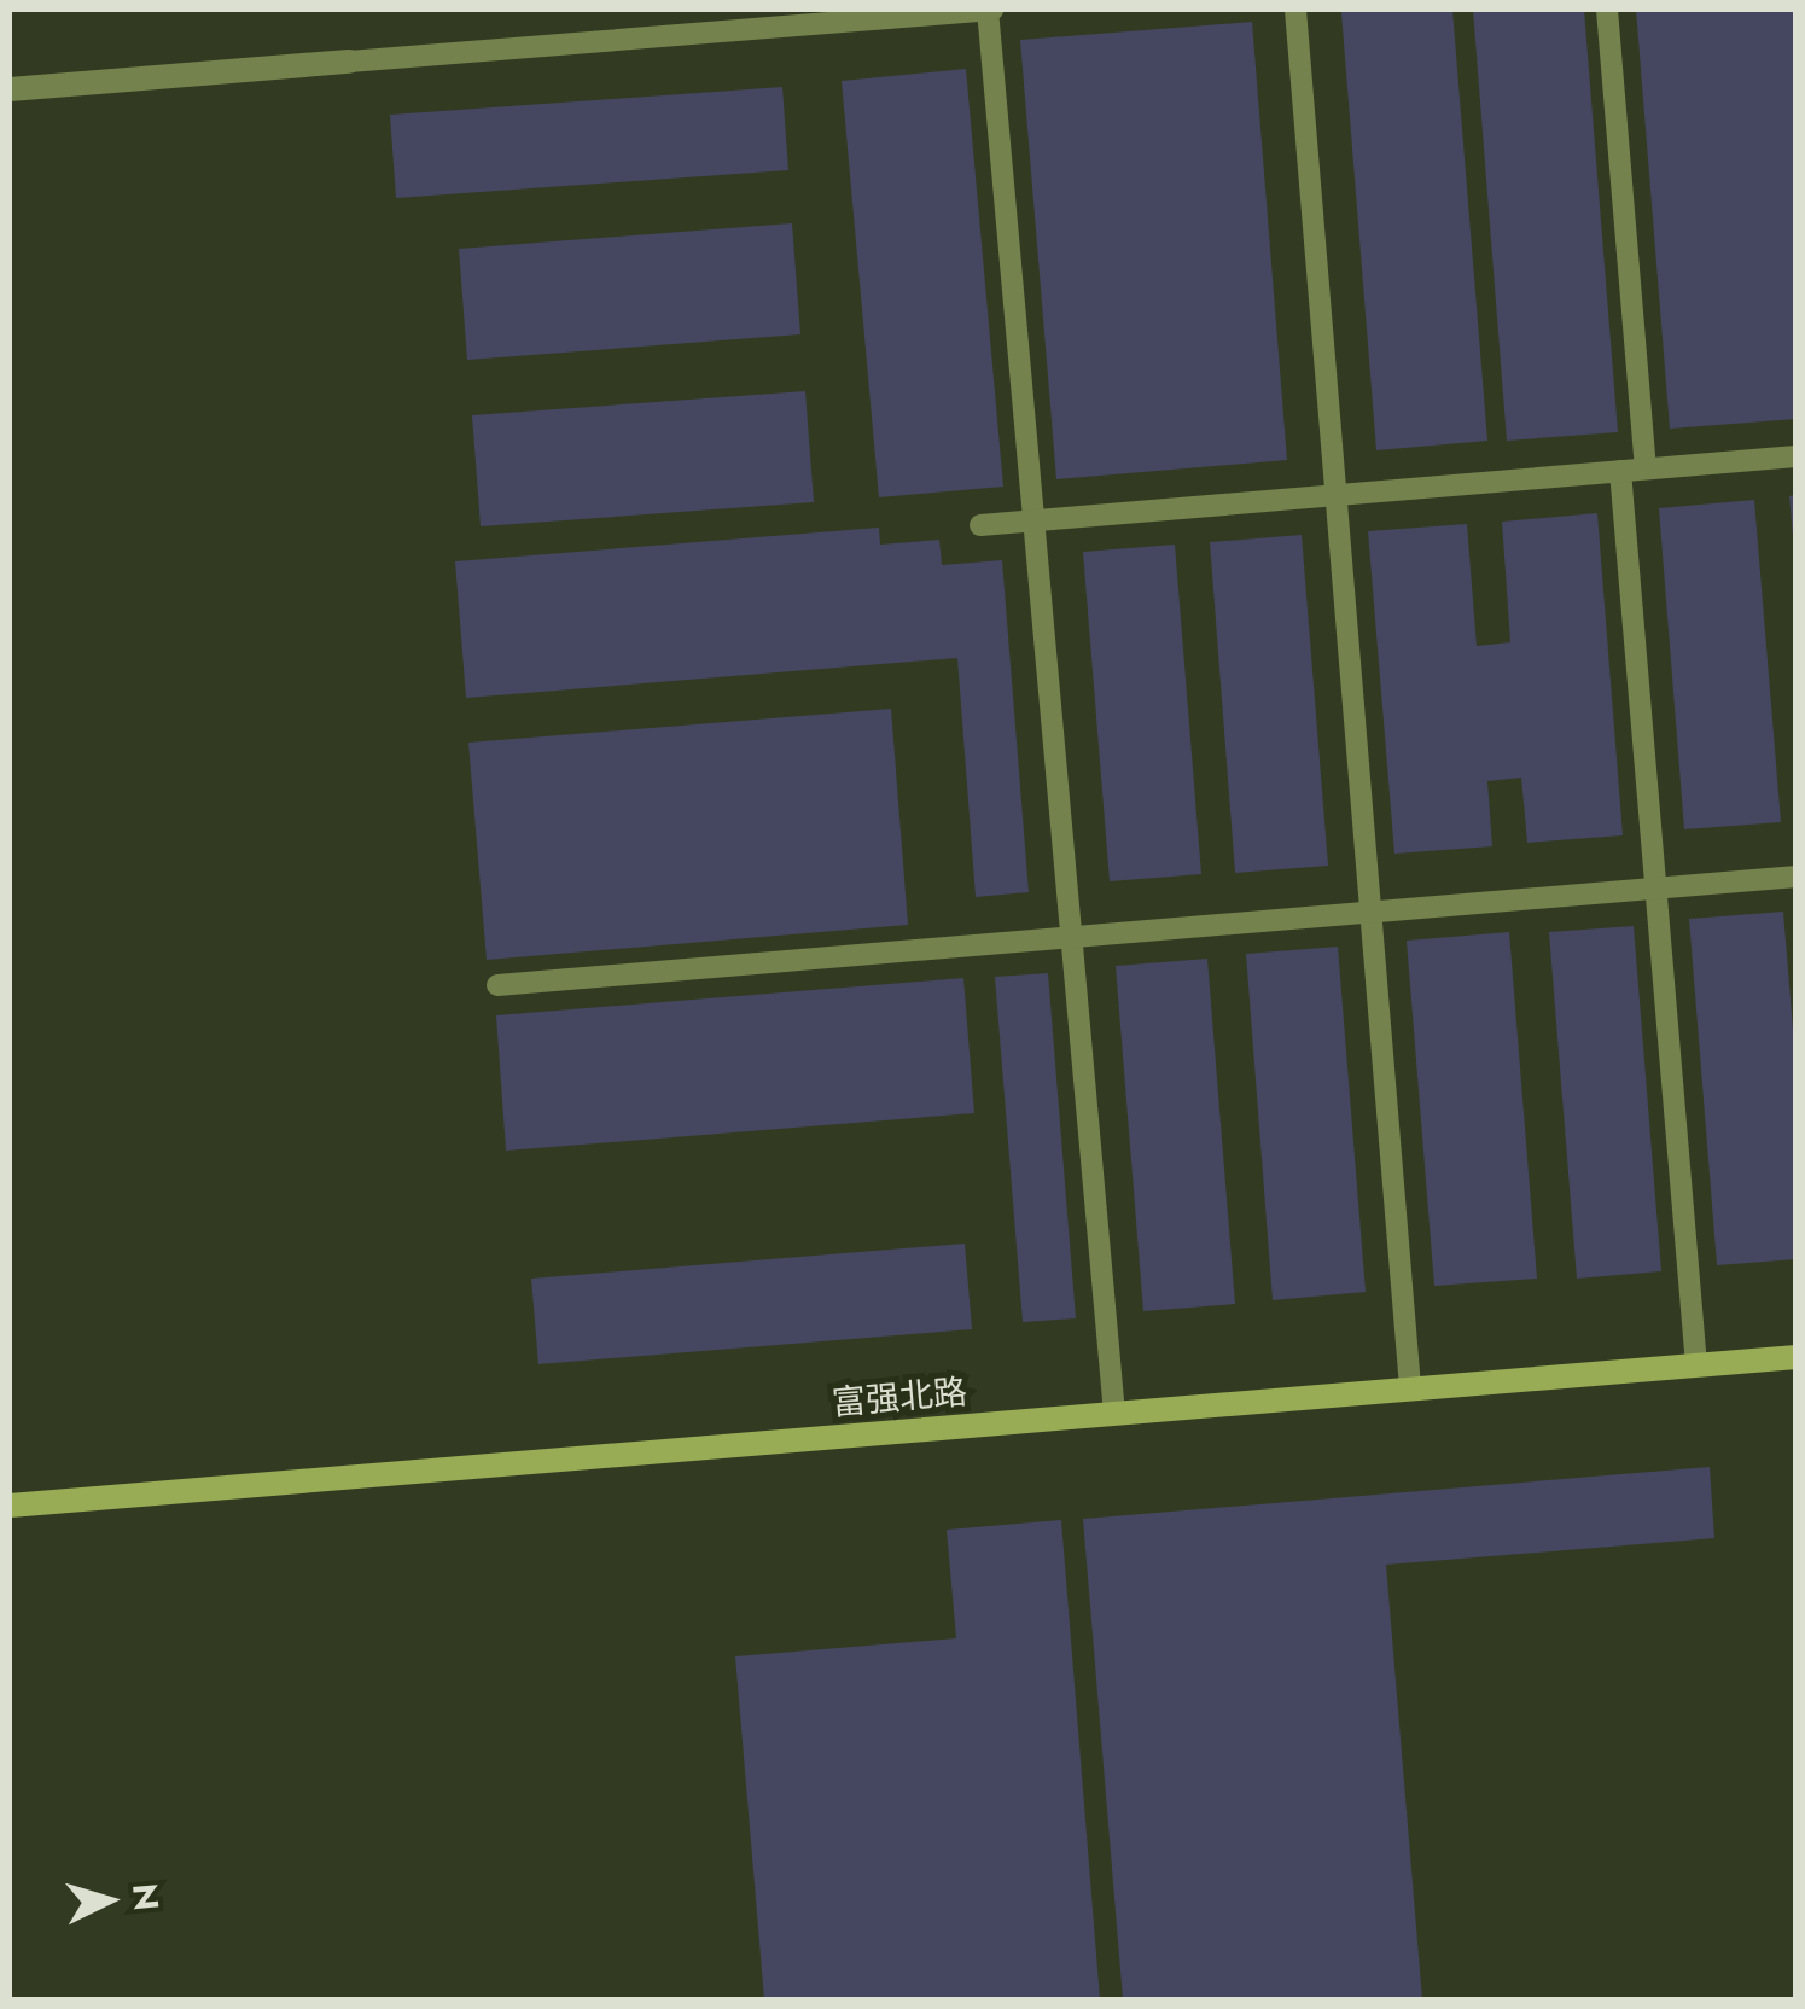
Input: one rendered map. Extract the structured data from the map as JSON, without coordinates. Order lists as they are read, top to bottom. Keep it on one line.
{"streets":{"street":["富强北路"]},"north":"right"}
